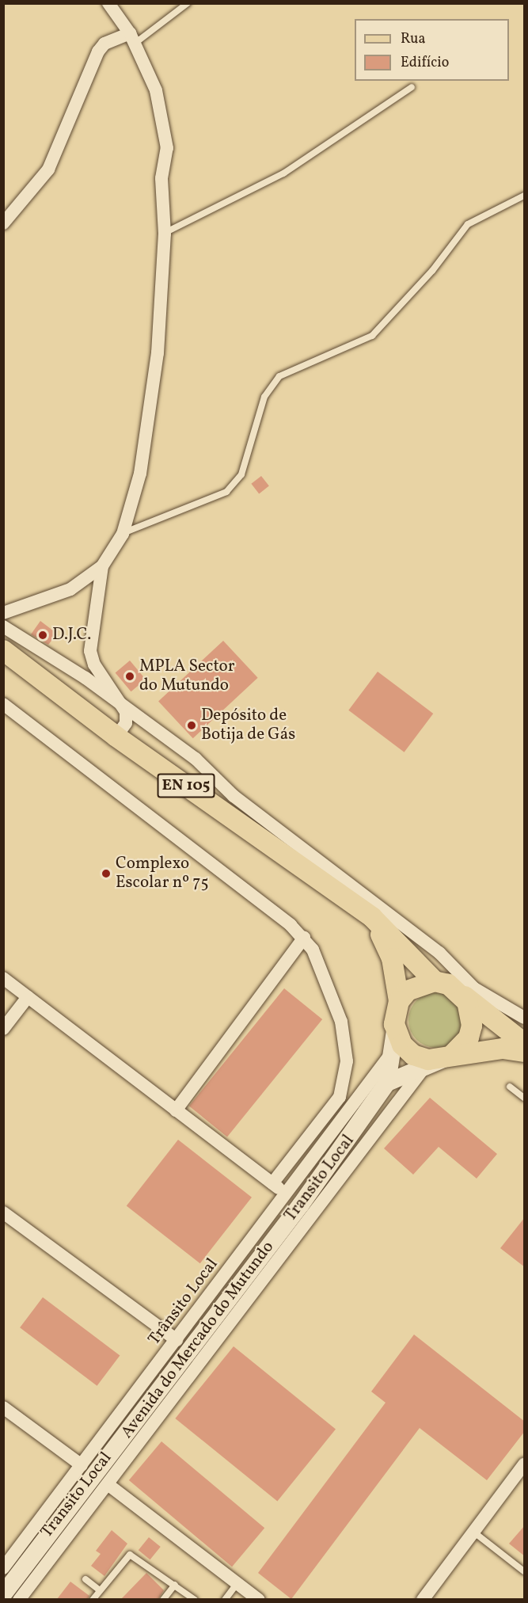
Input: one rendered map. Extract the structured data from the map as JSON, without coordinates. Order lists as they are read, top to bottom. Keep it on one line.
{"streets":{"main road":["EN 105","Avenida do Mercado do Mutundo"],"street":["Transito Local","Trânsito Local"]},"places":["D.J.C.","MPLA Sector do Mutundo","Depósito de Botija de Gás","Complexo Escolar nº 75"],"legend":["Rua","Edifício"]}
